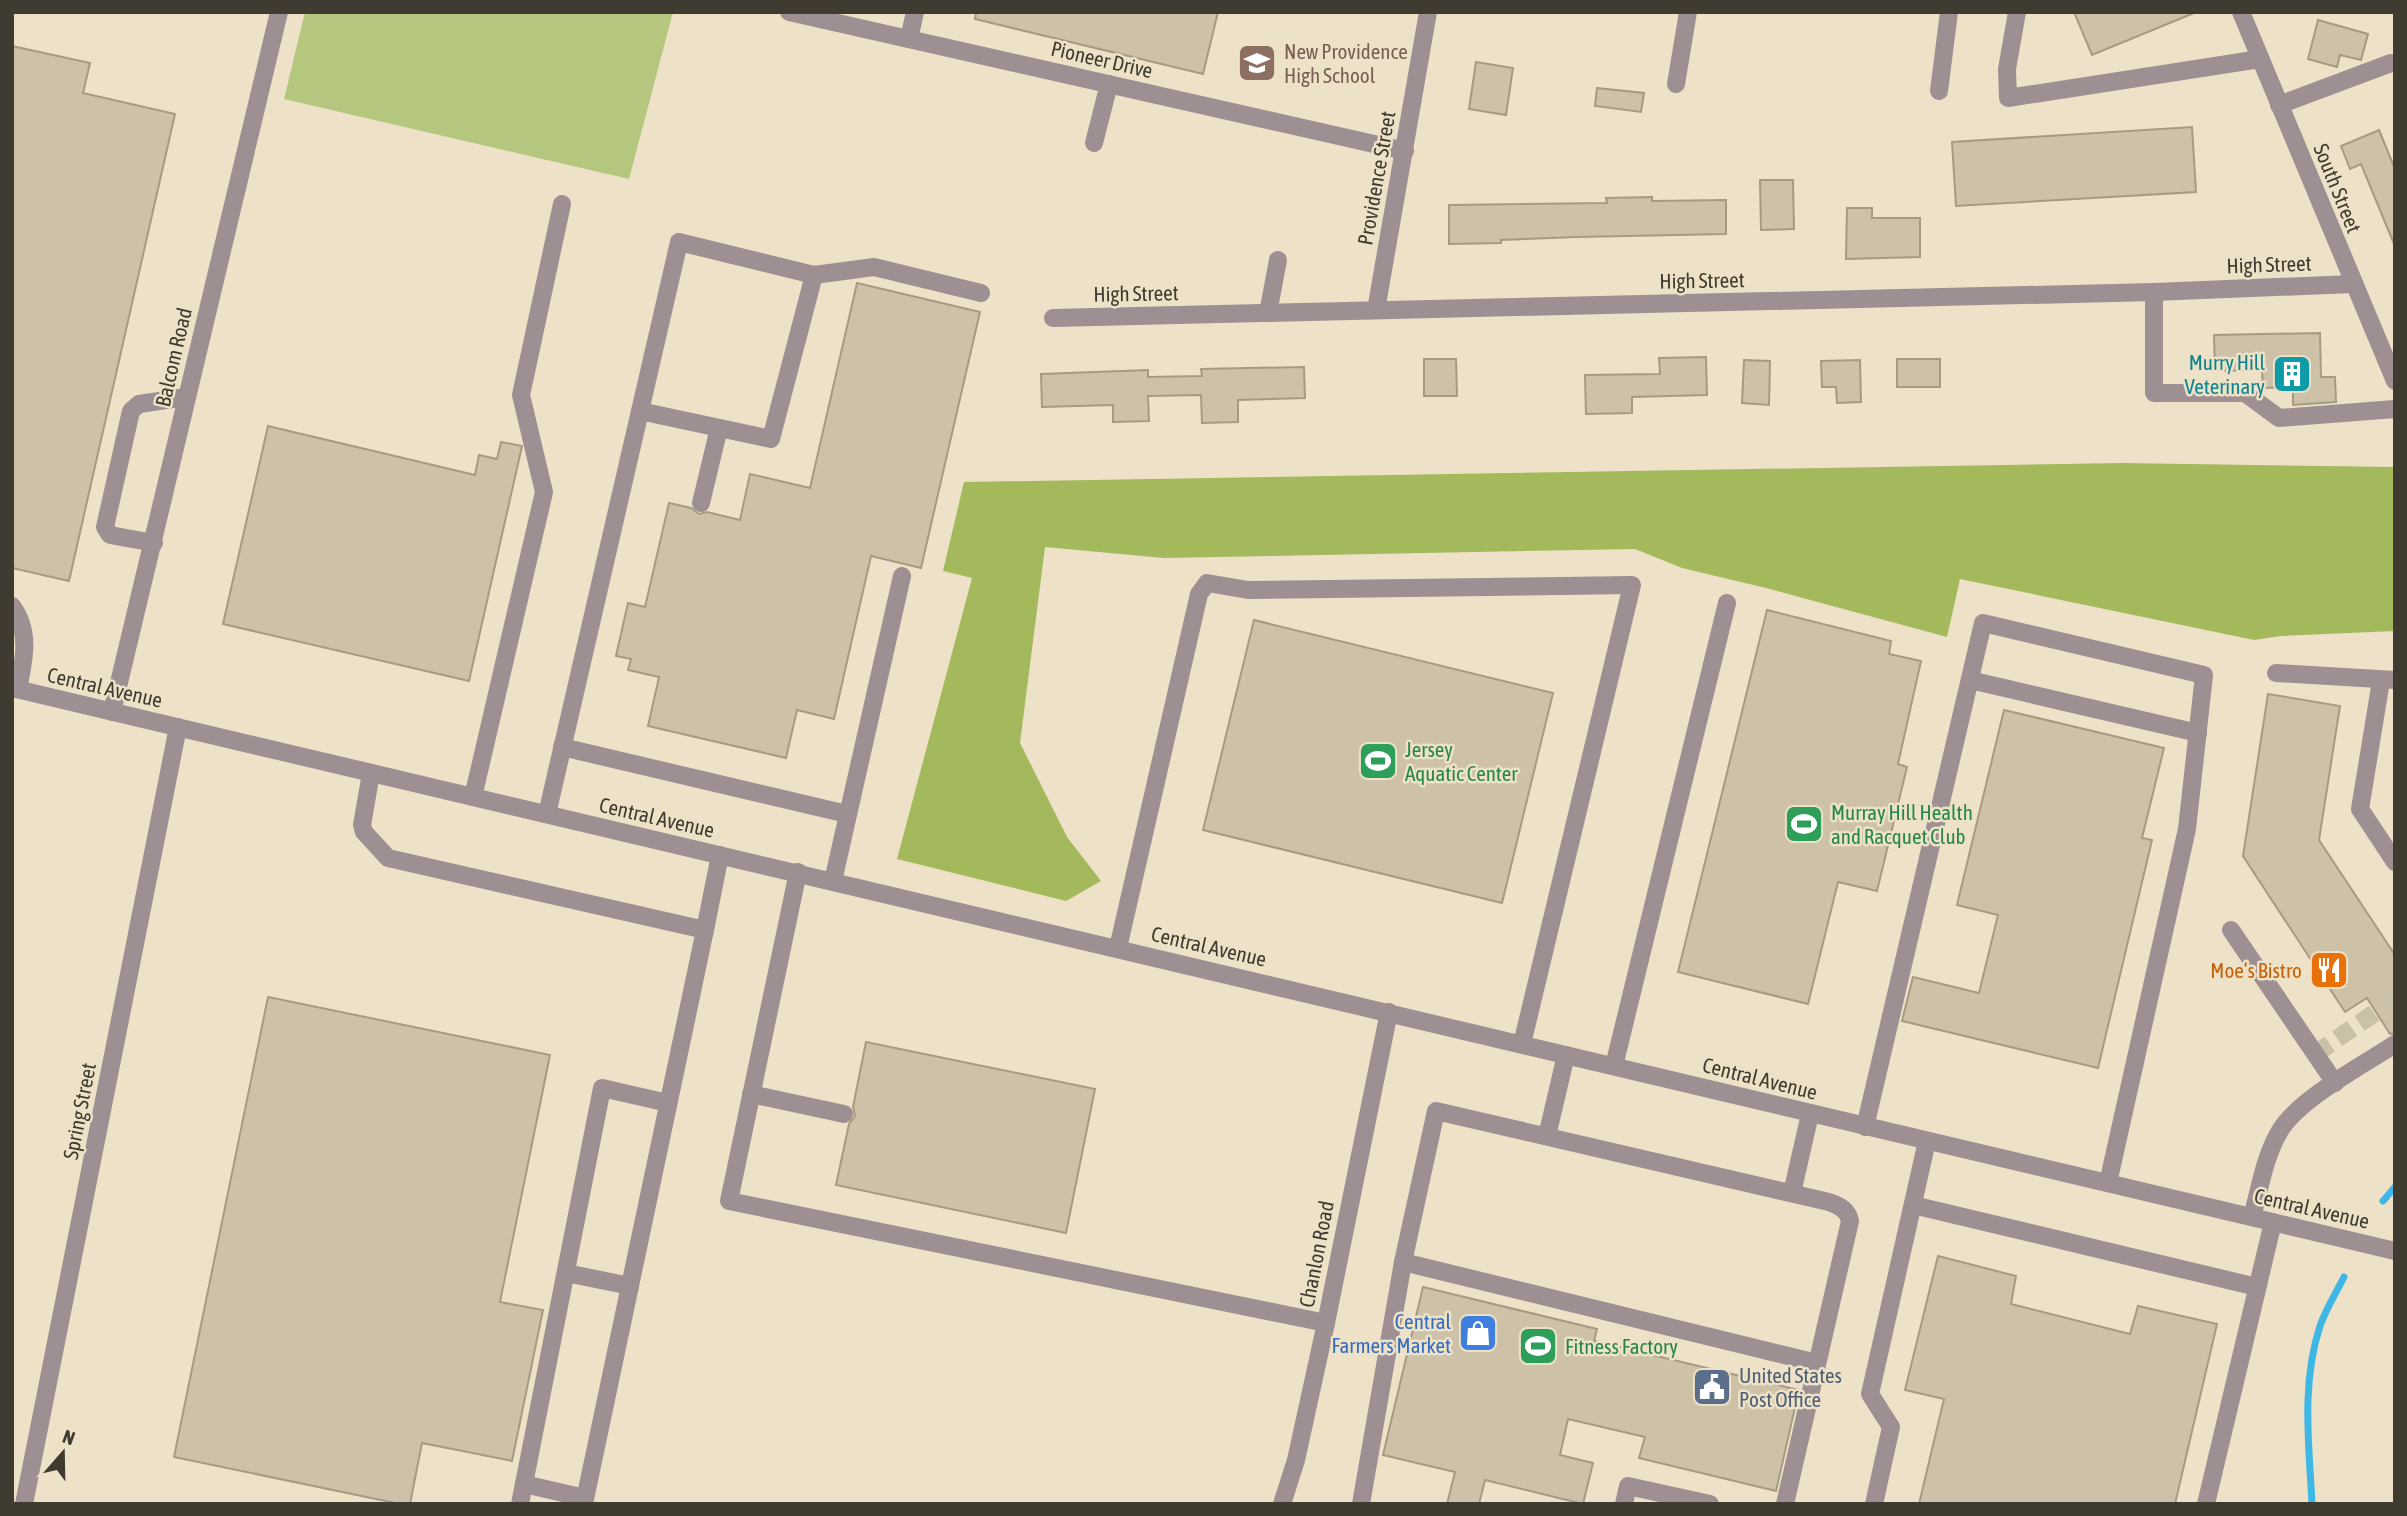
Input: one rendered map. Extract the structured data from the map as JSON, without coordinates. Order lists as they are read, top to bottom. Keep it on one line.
{"streets":{"street":["Pioneer Drive","Providence Street","South Street","High Street","Balcom Road","Central Avenue","Spring Street","Chanlon Road"]},"crossings":[["Pioneer Drive","Providence Street"],["Providence Street","High Street"],["South Street","High Street"],["Balcom Road","Central Avenue"],["Central Avenue","Spring Street"],["Central Avenue","Chanlon Road"]],"places":{"school or university":["New Providence High School"],"building":["Murry Hill Veterinary"],"sports":["Jersey Aquatic Center","Murray Hill Health and Racquet Club","Fitness Factory"],"restaurant":["Moe‘s Bistro"],"shop":["Central Farmers Market"],"public building":["United States Post Office"]},"north":"top"}
